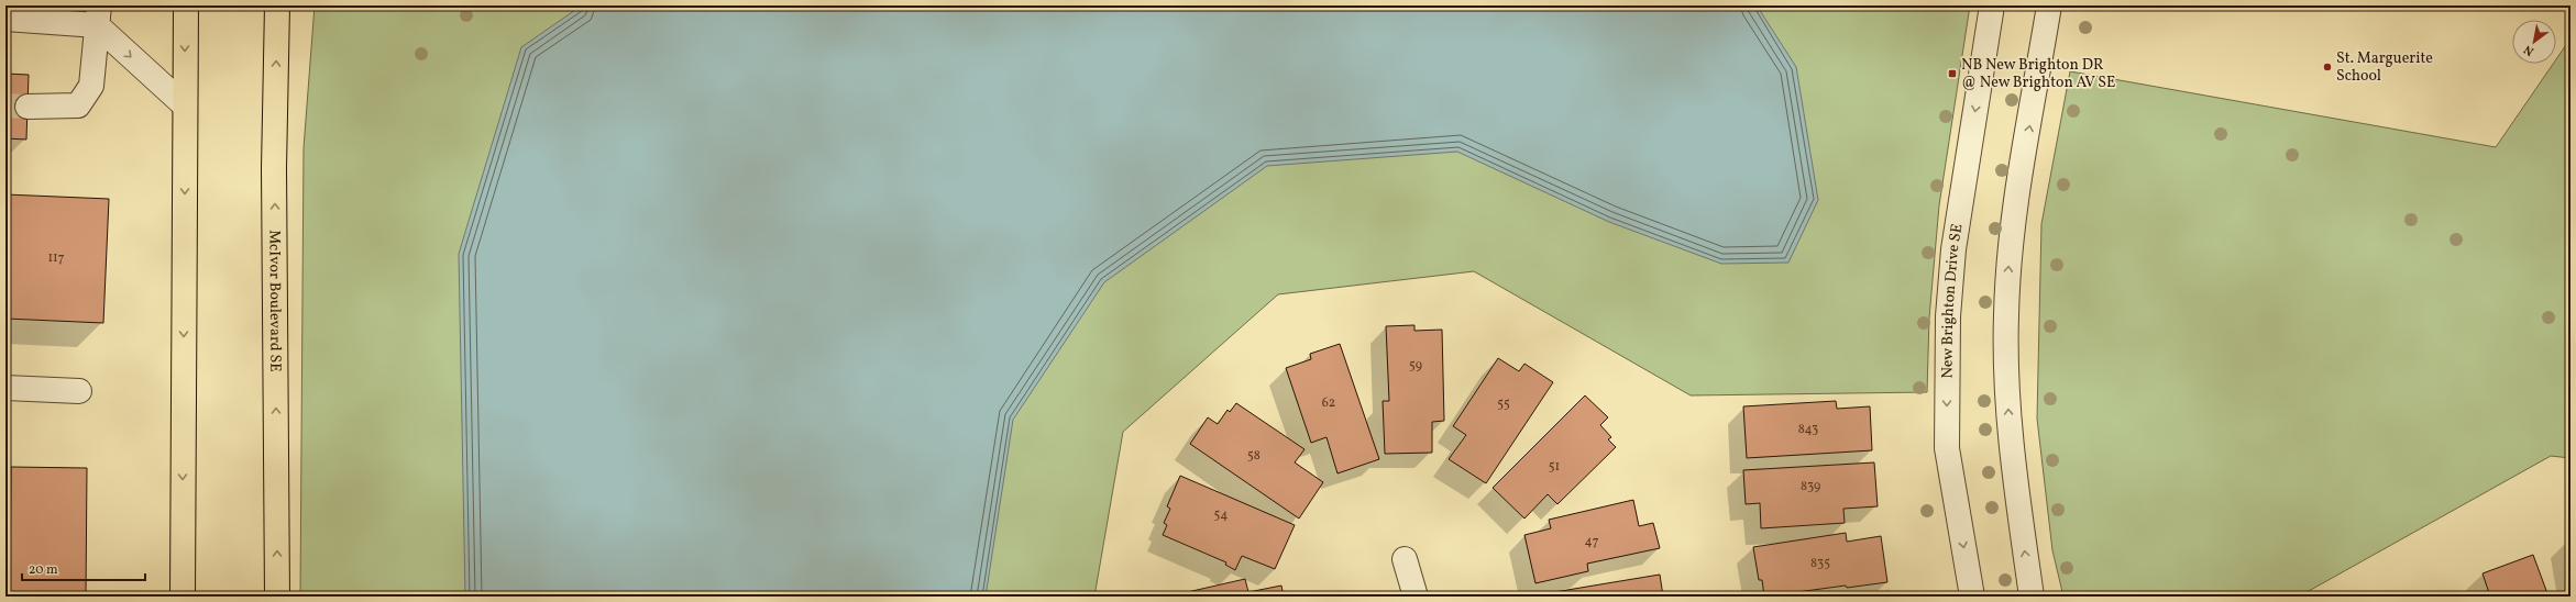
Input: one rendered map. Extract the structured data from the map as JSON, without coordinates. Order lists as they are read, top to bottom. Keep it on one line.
{"streets":{"main road":["McIvor Boulevard SE"],"street":["New Brighton Drive SE"]},"places":{"other":["St. Marguerite School"],"transit":["NB New Brighton DR @ New Brighton AV SE"]},"house_numbers":["117","59","62","55","843","58","51","839","54","47","835"],"scale_bar":"20 m","north":"bottom left"}
